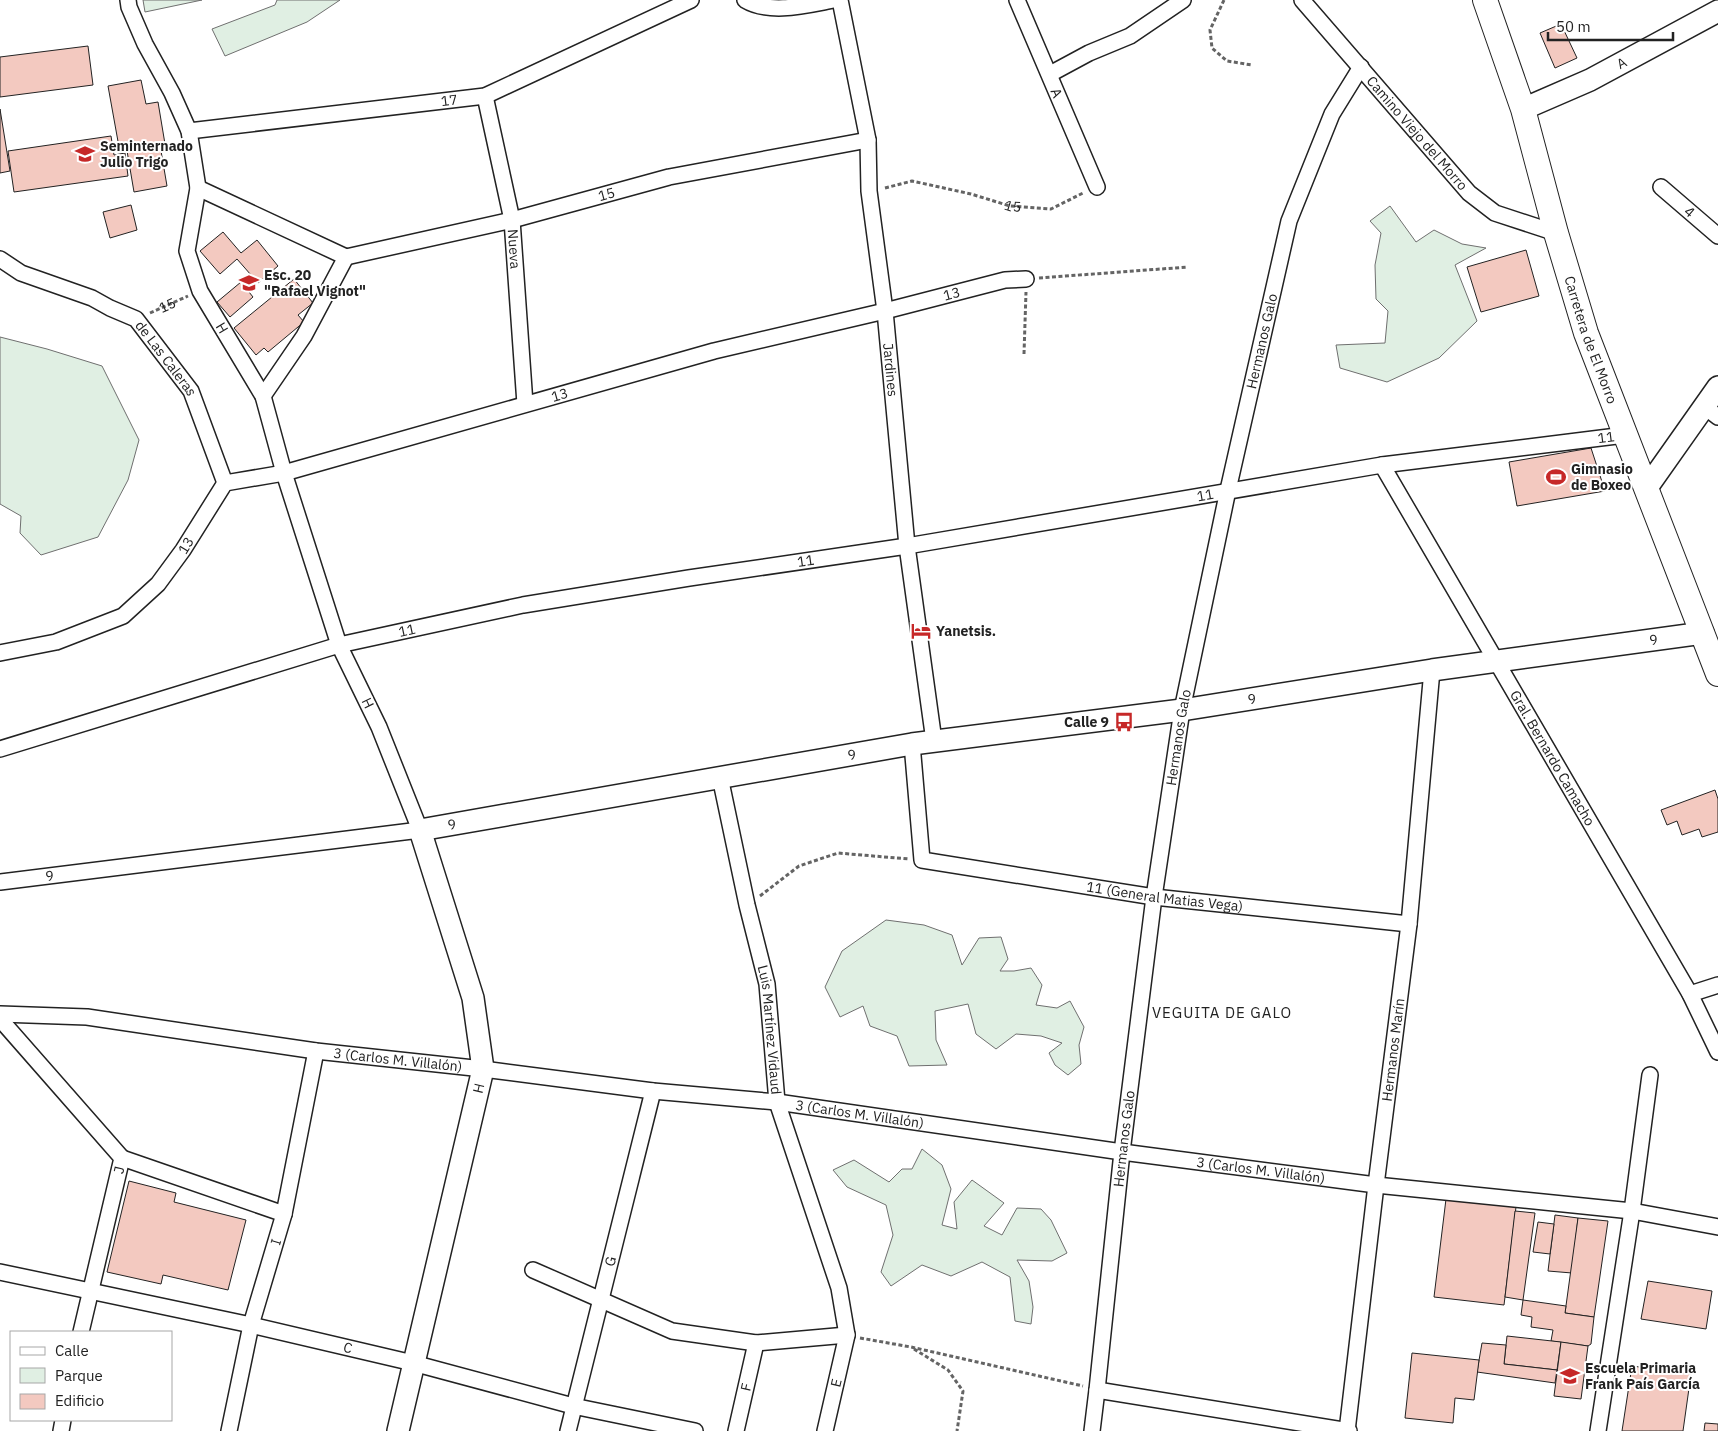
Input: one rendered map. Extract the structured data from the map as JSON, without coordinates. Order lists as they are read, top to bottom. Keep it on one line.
{"streets":{"main road":["Carretera de El Morro"],"street":["A","17","Camino Viejo del Morro","15","4","Nueva","13","H","Hermanos Galo","de Las Caleras","Jardines","11","9","Gral. Bernardo Camacho","11 (General Matias Vega)","Luis Martínez Vidaud","Hermanos Marín","3 (Carlos M. Villalón)","J","I","G","C","E","F"]},"crossings":[["A","15"],["A","Carretera de El Morro"],["17","Nueva"],["17","H"],["Camino Viejo del Morro","Carretera de El Morro"],["Camino Viejo del Morro","Hermanos Galo"],["15","Nueva"],["15","H"],["15","de Las Caleras"],["15","Jardines"],["Nueva","13"],["13","H"],["13","de Las Caleras"],["13","Jardines"],["H","11"],["H","9"],["H","3 (Carlos M. Villalón)"],["H","C"],["Carretera de El Morro","11"],["Carretera de El Morro","9"],["Hermanos Galo","11"],["Hermanos Galo","9"],["Hermanos Galo","11 (General Matias Vega)"],["Hermanos Galo","3 (Carlos M. Villalón)"],["Jardines","11"],["Jardines","9"],["11","Gral. Bernardo Camacho"],["9","Gral. Bernardo Camacho"],["9","Luis Martínez Vidaud"],["9","Hermanos Marín"],["11 (General Matias Vega)","Hermanos Marín"],["Luis Martínez Vidaud","3 (Carlos M. Villalón)"],["Luis Martínez Vidaud","E"],["Hermanos Marín","3 (Carlos M. Villalón)"],["3 (Carlos M. Villalón)","I"],["3 (Carlos M. Villalón)","G"],["J","C"],["I","C"],["G","C"]],"districts":["VEGUITA DE GALO"],"places":{"school or university":["Seminternado Julio Trigo","Esc. 20 \"Rafael Vignot\"","Escuela Primaria Frank País García"],"sports":["Gimnasio de Boxeo"],"hotel":["Yanetsis."],"bus stop":["Calle 9"]},"legend":["Calle","Parque","Edificio"],"scale_bar":"50 m"}
